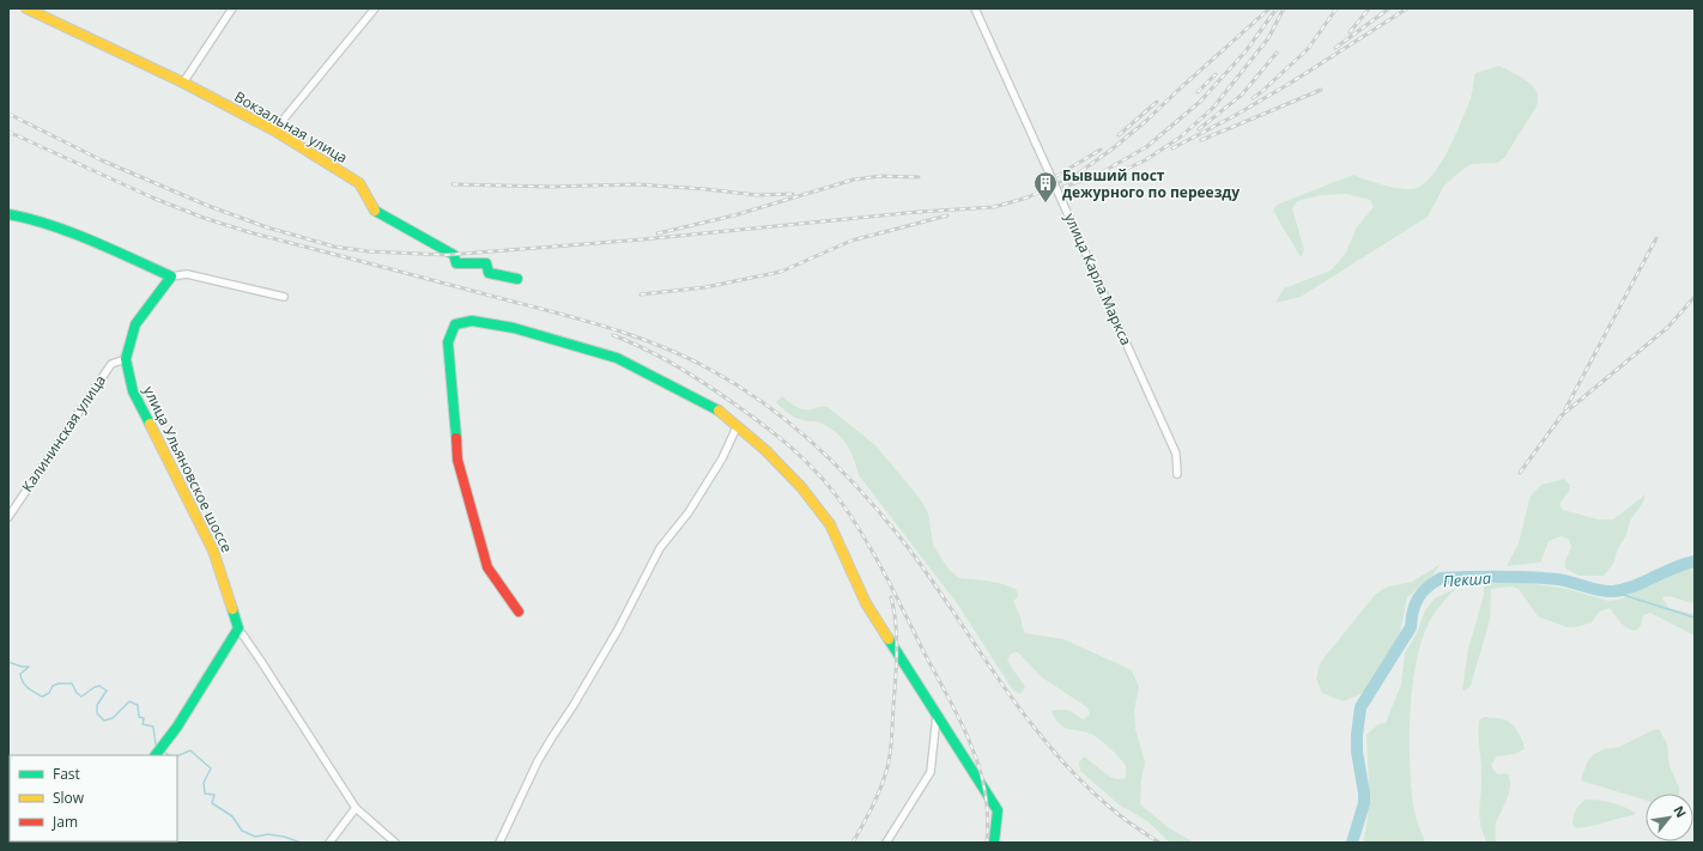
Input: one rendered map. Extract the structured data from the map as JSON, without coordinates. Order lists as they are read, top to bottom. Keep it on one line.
{"streets":{"street":["Вокзальная улица","улица Карла Маркса","Калининская улица","улица Ульяновское шоссе"]},"crossings":[["Калининская улица","улица Ульяновское шоссе"]],"water":["Пекша"],"places":{"building":["Бывший пост дежурного по переезду"]},"legend":["Fast","Slow","Jam"],"north":"top right"}
